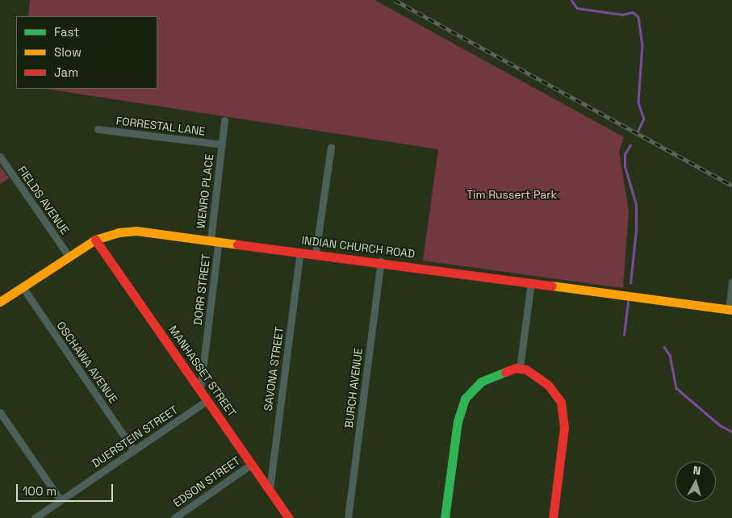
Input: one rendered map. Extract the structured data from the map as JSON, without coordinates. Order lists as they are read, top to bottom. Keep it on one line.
{"streets":{"street":["FORRESTAL LANE","WENRO PLACE","FIELDS AVENUE","INDIAN CHURCH ROAD","DORR STREET","OSCHAWA AVENUE","SAVONA STREET","MANHASSET STREET","BURCH AVENUE","DUERSTEIN STREET","EDSON STREET"]},"crossings":[["FORRESTAL LANE","WENRO PLACE"],["WENRO PLACE","INDIAN CHURCH ROAD"],["WENRO PLACE","DORR STREET"],["FIELDS AVENUE","INDIAN CHURCH ROAD"],["INDIAN CHURCH ROAD","DORR STREET"],["INDIAN CHURCH ROAD","OSCHAWA AVENUE"],["INDIAN CHURCH ROAD","SAVONA STREET"],["INDIAN CHURCH ROAD","MANHASSET STREET"],["INDIAN CHURCH ROAD","BURCH AVENUE"],["DORR STREET","MANHASSET STREET"],["OSCHAWA AVENUE","DUERSTEIN STREET"],["SAVONA STREET","MANHASSET STREET"],["MANHASSET STREET","DUERSTEIN STREET"],["MANHASSET STREET","EDSON STREET"]],"parks":["Tim Russert Park"],"legend":["Fast","Slow","Jam"],"scale_bar":"100 m","north":"top"}
